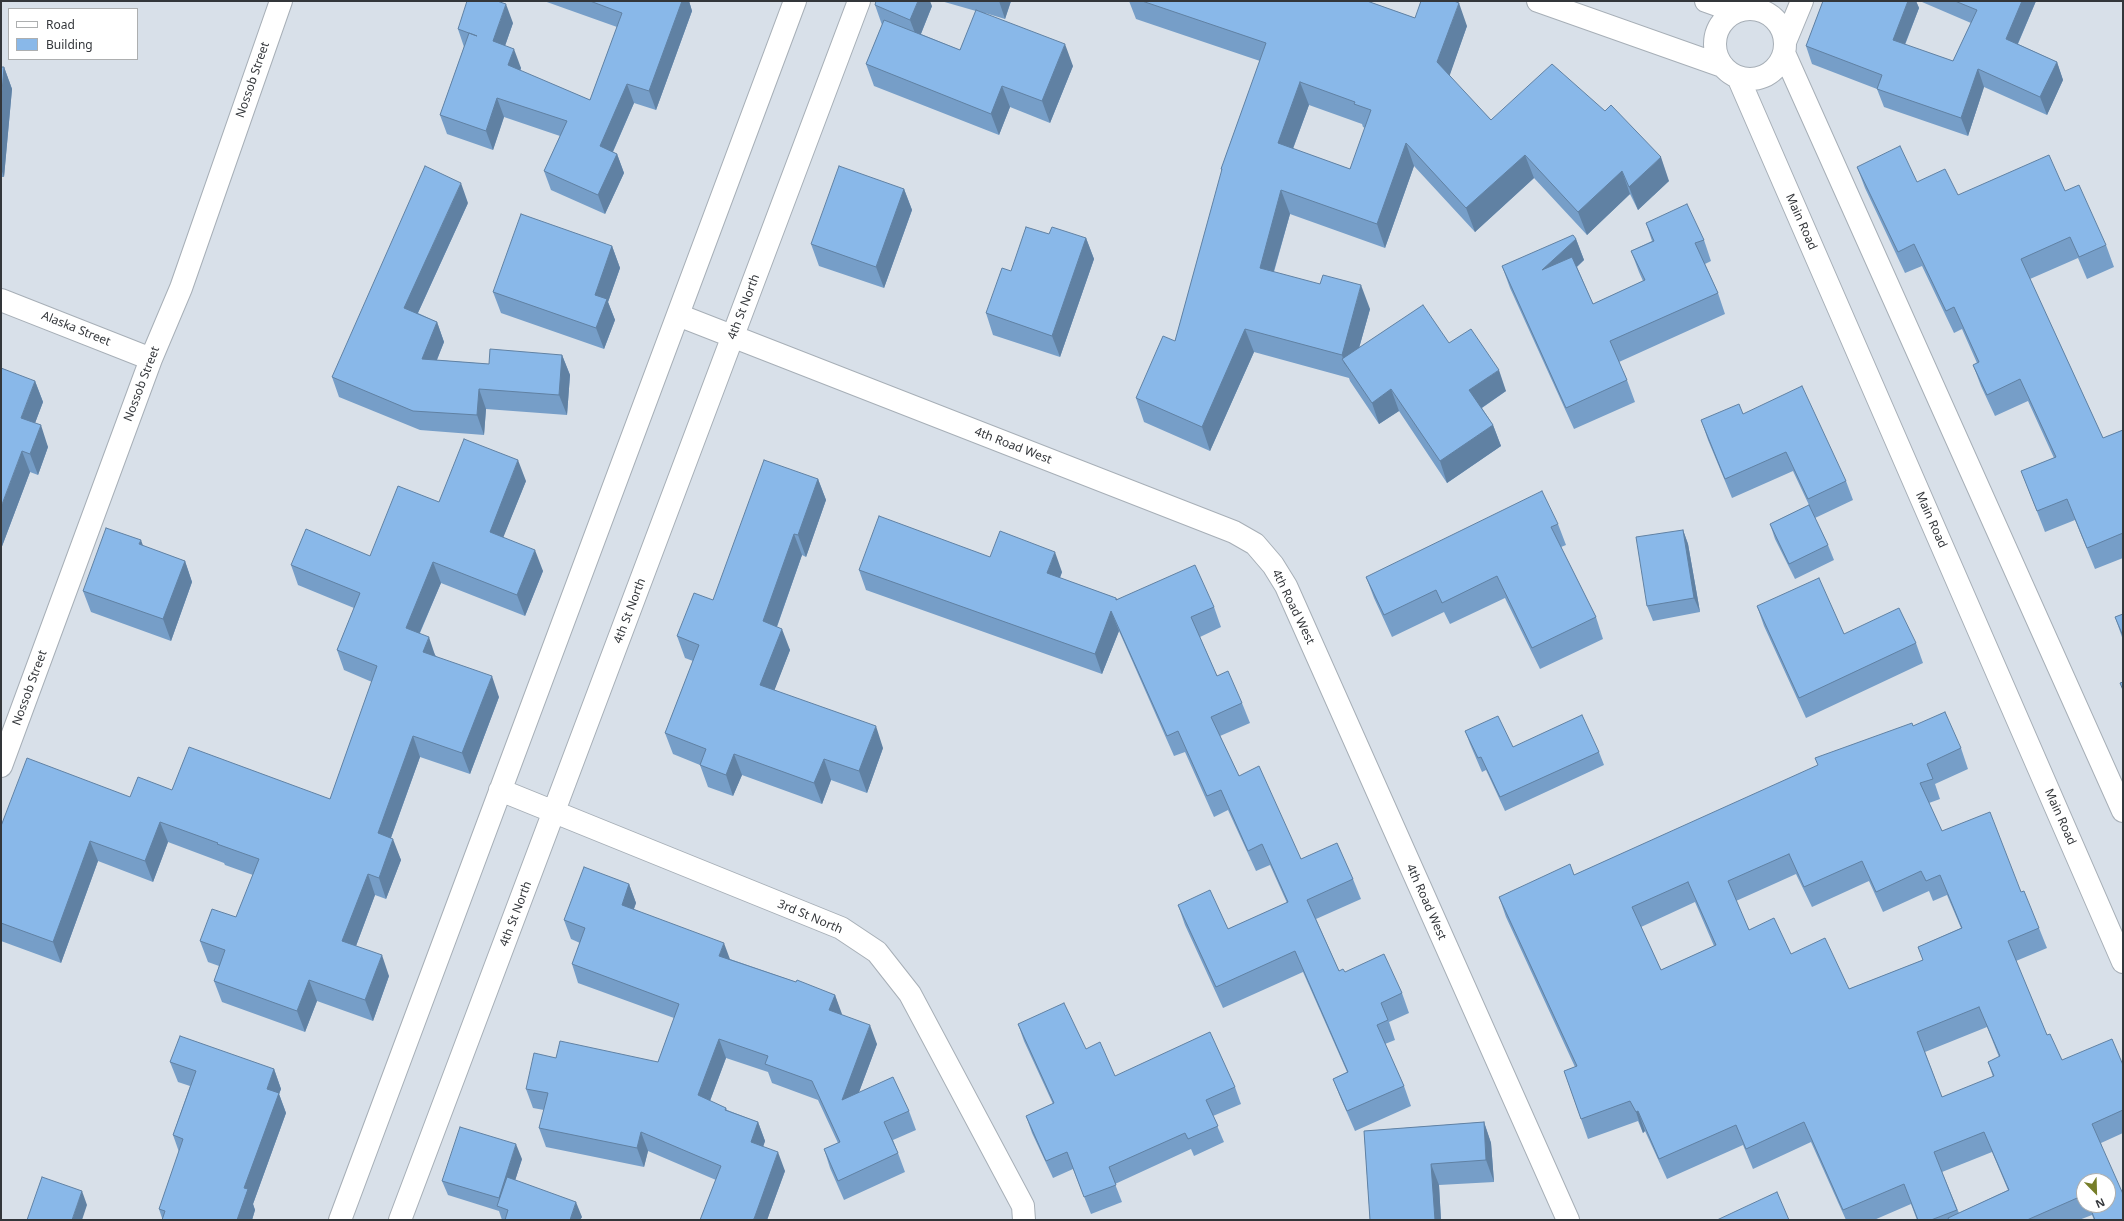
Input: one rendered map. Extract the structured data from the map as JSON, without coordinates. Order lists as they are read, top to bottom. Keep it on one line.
{"streets":{"street":["Nossob Street","Main Road","4th St North","Alaska Street","4th Road West","3rd St North"]},"crossings":[["Nossob Street","Alaska Street"],["4th St North","4th Road West"],["4th St North","3rd St North"]],"legend":["Road","Building"],"north":"bottom right"}
